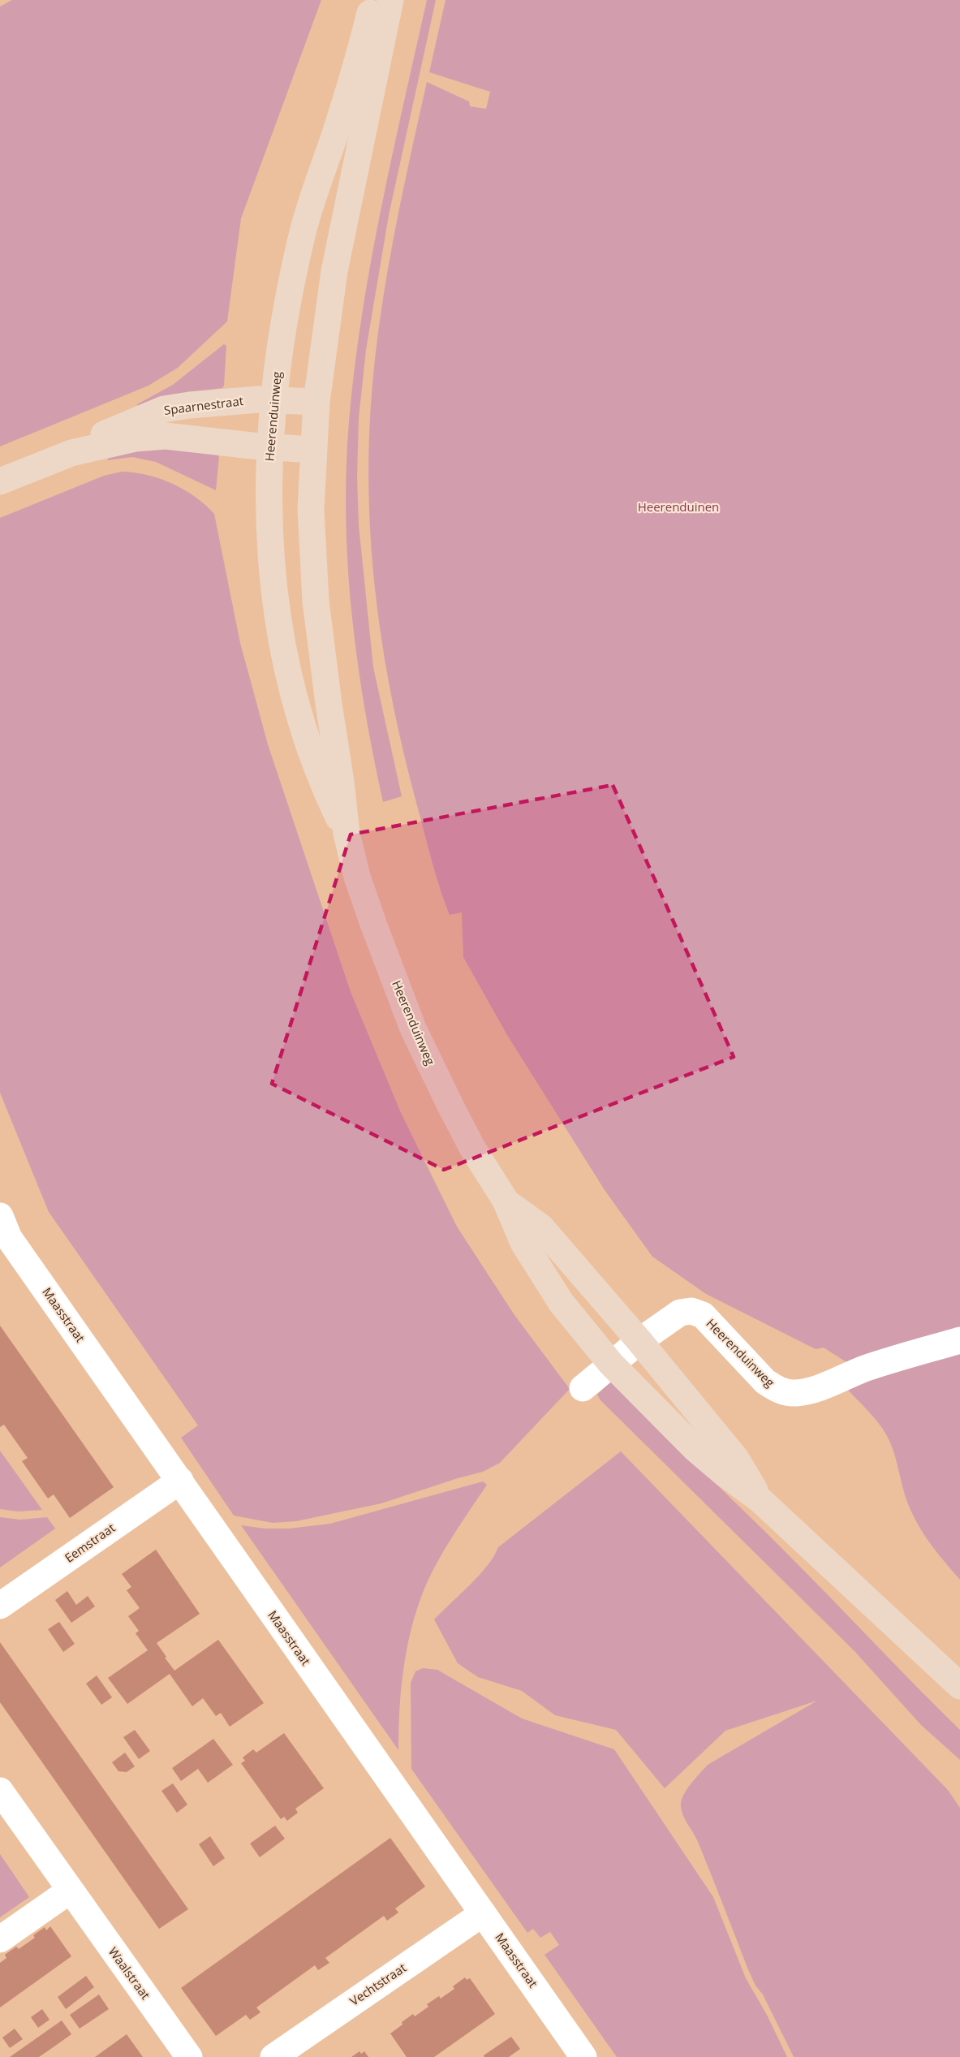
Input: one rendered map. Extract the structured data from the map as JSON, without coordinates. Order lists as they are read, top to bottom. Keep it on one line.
{"streets":{"main road":["Spaarnestraat","Heerenduinweg"],"street":["Maasstraat","Eemstraat","Waalstraat","Vechtstraat"]},"crossings":[["Spaarnestraat","Heerenduinweg"],["Maasstraat","Eemstraat"],["Maasstraat","Vechtstraat"]],"parks":["Heerenduinen"]}
